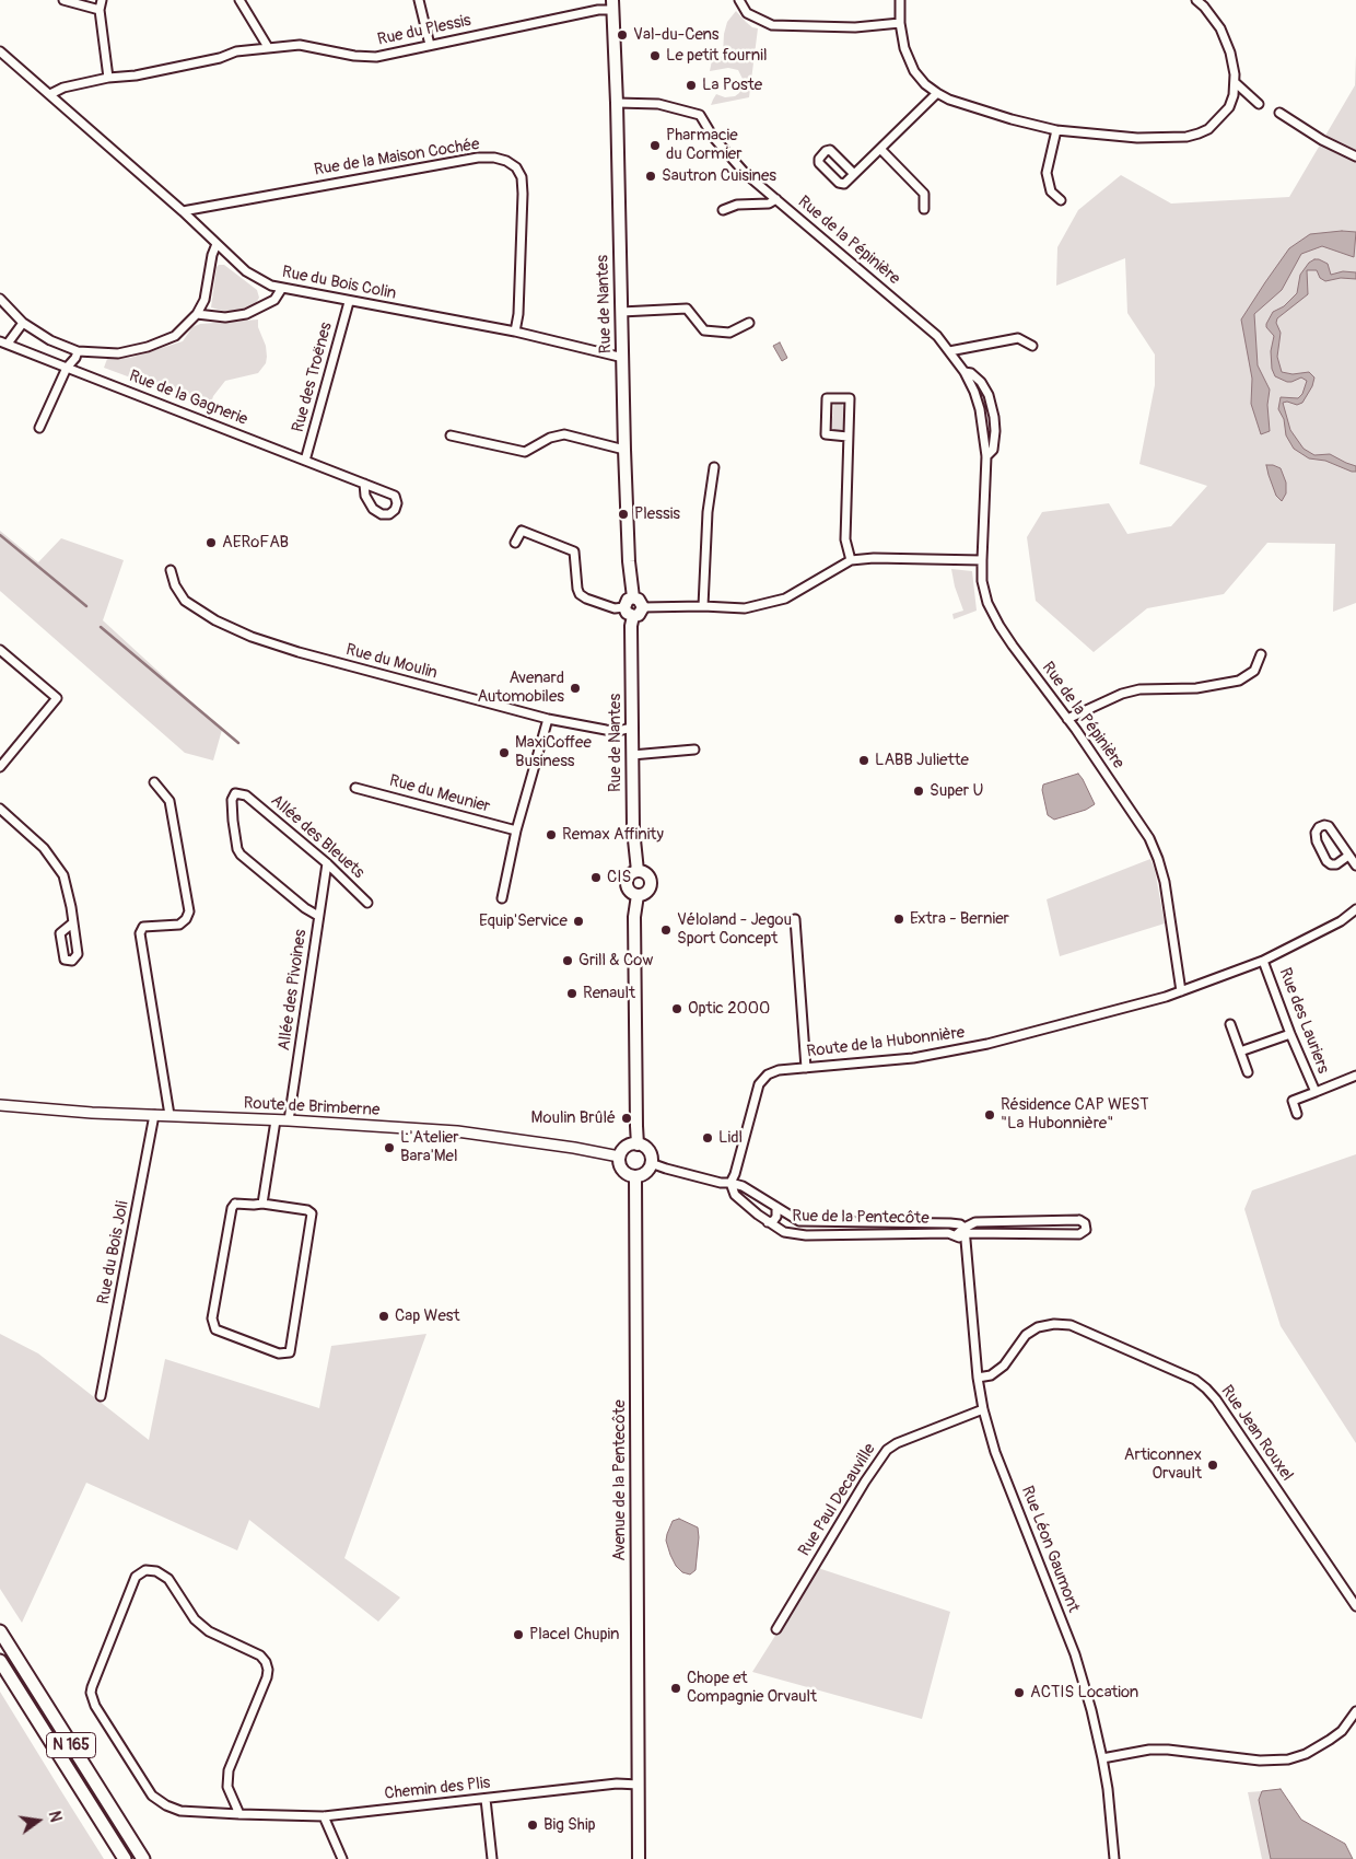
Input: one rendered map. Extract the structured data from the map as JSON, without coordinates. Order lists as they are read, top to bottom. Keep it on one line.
{"streets":{"highway":["N 165"],"main road":["Rue de Nantes","Avenue de la Pentecôte"],"street":["Rue du Plessis","Rue de la Maison Cochée","Rue de la Pépinière","Rue du Bois Colin","Rue des Troënes","Rue de la Gagnerie","Rue du Moulin","Rue du Meunier","Allée des Bleuets","Allée des Pivoines","Rue des Lauriers","Route de la Hubonnière","Route de Brimberne","Rue de la Pentecôte","Rue du Bois Joli","Rue Jean Rouxel","Rue Paul Decauville","Rue Léon Gaumont","Chemin des Plis"]},"crossings":[["Rue du Plessis","Rue du Bois Colin"],["Rue du Plessis","Rue de Nantes"],["Rue de la Maison Cochée","Rue du Bois Colin"],["Rue de la Pépinière","Rue de Nantes"],["Rue de la Pépinière","Route de la Hubonnière"],["Rue du Bois Colin","Rue de Nantes"],["Rue du Bois Colin","Rue des Troënes"],["Rue de Nantes","Rue du Moulin"],["Rue des Troënes","Rue de la Gagnerie"],["Allée des Bleuets","Allée des Pivoines"],["Allée des Pivoines","Route de Brimberne"],["Rue des Lauriers","Route de la Hubonnière"],["Route de la Hubonnière","Rue de la Pentecôte"],["Route de Brimberne","Rue du Bois Joli"],["Route de Brimberne","Avenue de la Pentecôte"],["Rue de la Pentecôte","Rue Léon Gaumont"],["Rue Jean Rouxel","Rue Léon Gaumont"],["Avenue de la Pentecôte","Chemin des Plis"],["Rue Paul Decauville","Rue Léon Gaumont"]],"places":["Val-du-Cens","Le petit fournil","La Poste","Pharmacie du Cormier","Sautron Cuisines","Plessis","AERoFAB","Avenard Automobiles","MaxiCoffee Business","LABB Juliette","Super U","Remax Affinity","CIS","Extra - Bernier","Equip'Service","Véloland - Jegou Sport Concept","Grill & Cow","Renault","Optic 2000","Résidence CAP WEST \"La Hubonnière\"","Moulin Brûlé","Lidl","L'Atelier Bara'Mel","Cap West","Articonnex Orvault","Placel Chupin","Chope et Compagnie Orvault","ACTIS Location","Big Ship"],"north":"right"}
